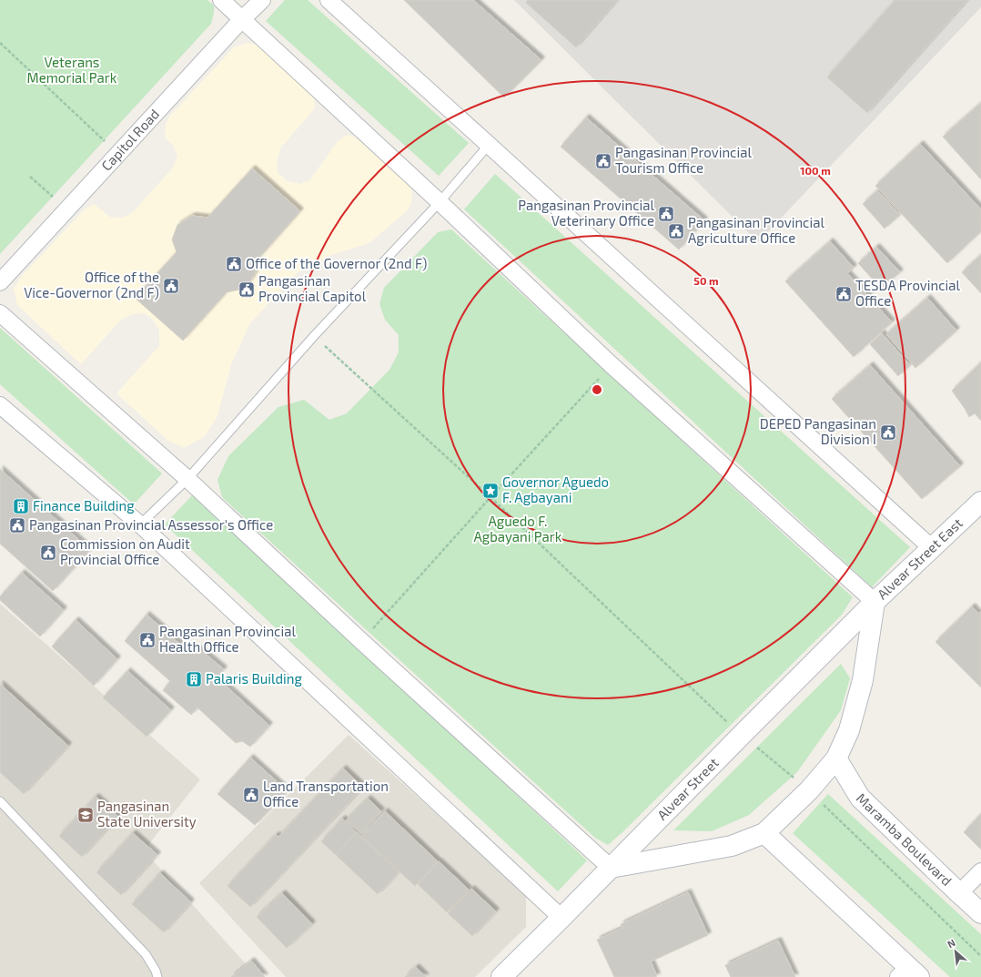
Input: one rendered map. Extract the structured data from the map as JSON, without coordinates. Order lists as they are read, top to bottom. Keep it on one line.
{"streets":{"street":["Capitol Road","Alvear Street East","Alvear Street","Maramba Boulevard"]},"crossings":[["Alvear Street East","Alvear Street"]],"parks":["Veterans Memorial Park","Aguedo F. Agbayani Park"],"places":{"public building":["Pangasinan Provincial Tourism Office","Pangasinan Provincial Veterinary Office","Pangasinan Provincial Agriculture Office","Office of the Governor (2nd F)","Office of the Vice-Governor (2nd F)","Pangasinan Provincial Capitol","TESDA Provincial Office","DEPED Pangasinan Division I","Pangasinan Provincial Assessor's Office","Commission on Audit Provincial Office","Pangasinan Provincial Health Office","Land Transportation Office"],"place":["Governor Aguedo F. Agbayani"],"building":["Finance Building","Palaris Building"],"school or university":["Pangasinan State University"]},"north":"top left","rings":["100 m","50 m"]}
